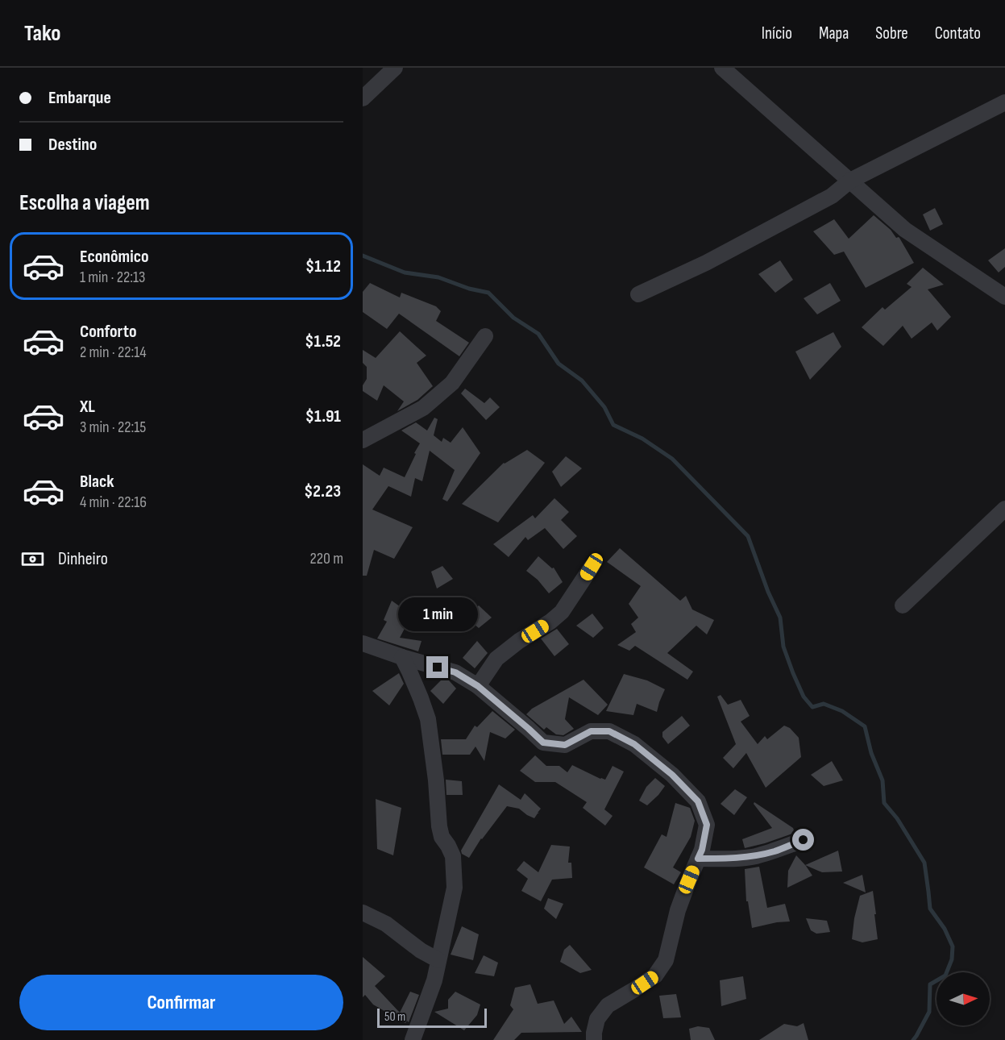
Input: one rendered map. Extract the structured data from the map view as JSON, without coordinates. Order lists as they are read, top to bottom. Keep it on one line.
{"scale_bar":"50 m","north":"right","page":{"header":"Tako","nav":["Início","Mapa","Sobre","Contato"],"banner":["Embarque","Destino"],"heading":"Escolha a viagem","list":[{"name":"Econômico","note":"1 min · 22:13","value":"$1.12"},{"name":"Conforto","note":"2 min · 22:14","value":"$1.52"},{"name":"XL","note":"3 min · 22:15","value":"$1.91"},{"name":"Black","note":"4 min · 22:16","value":"$2.23"}],"pay":["Dinheiro","220 m"],"bubble":"1 min","buttons":"Confirmar","scale":"50 m"}}
